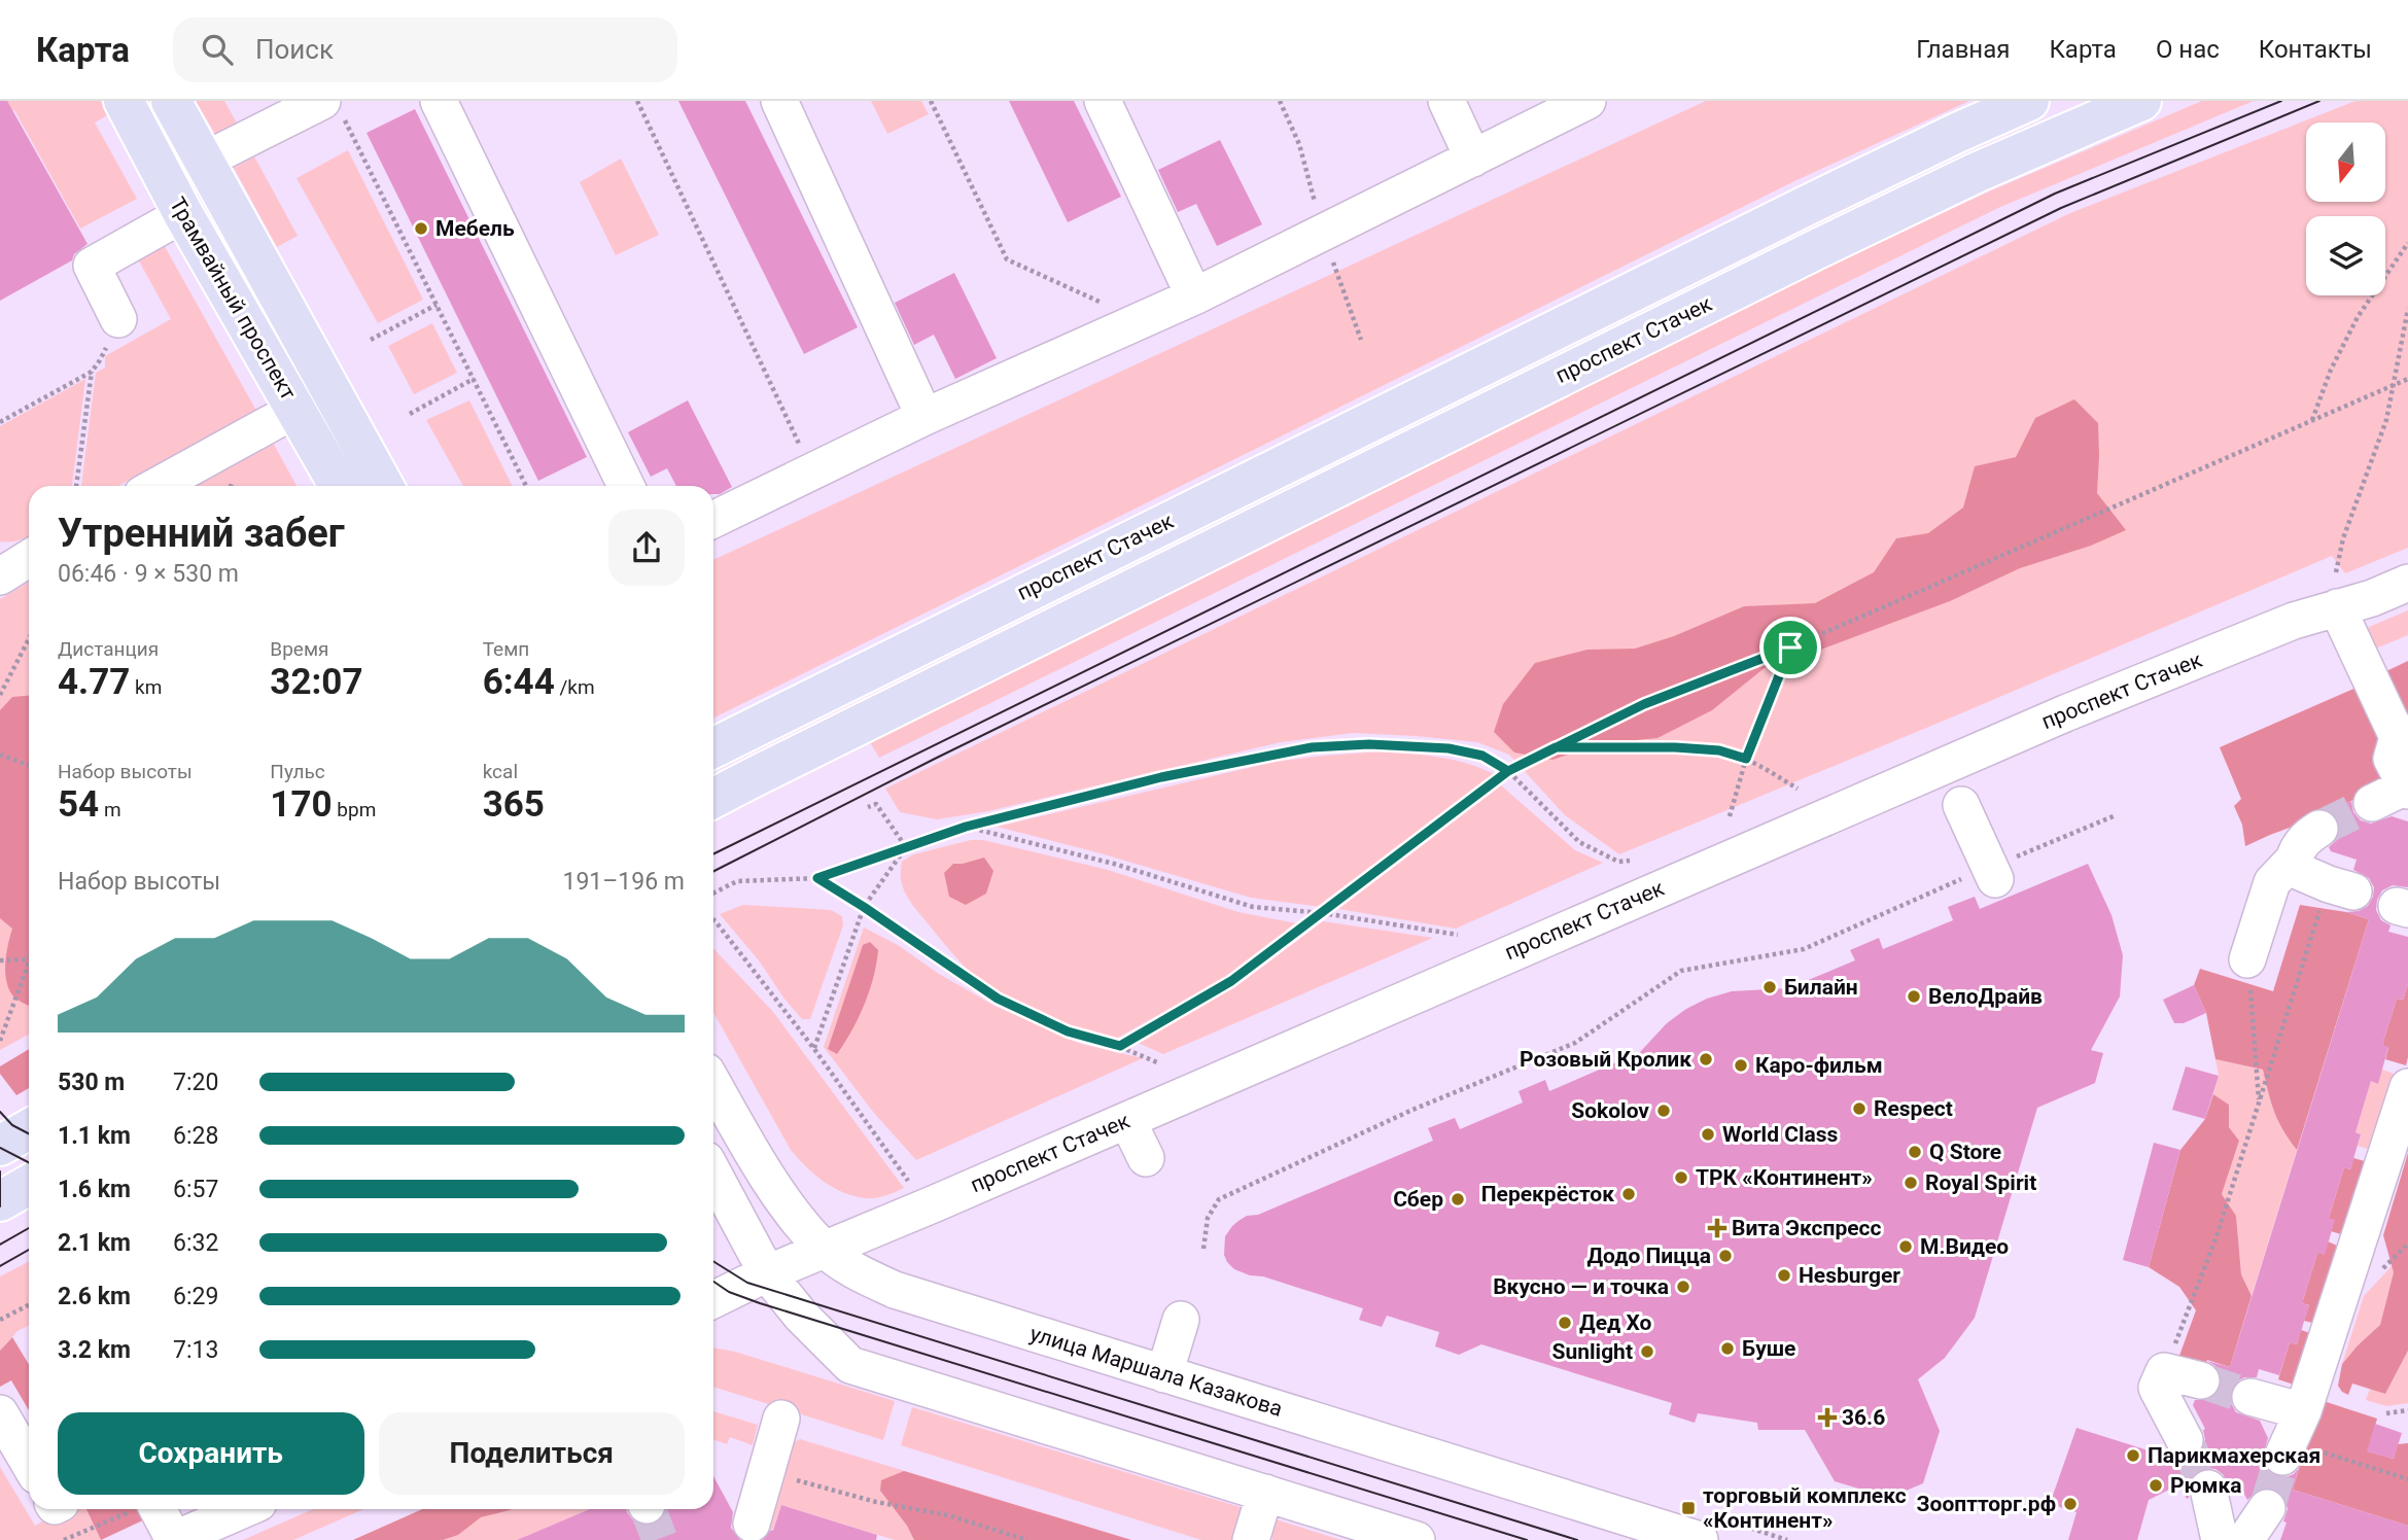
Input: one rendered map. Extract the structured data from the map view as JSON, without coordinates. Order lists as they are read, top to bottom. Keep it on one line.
{"streets":{"main road":["Трамвайный проспект","проспект Стачек"],"street":["улица Маршала Казакова"]},"crossings":[["проспект Стачек","улица Маршала Казакова"]],"places":{"other":["Мебель","Билайн","ВелоДрайв","Розовый Кролик","Каро-фильм","Respect","Sokolov","World Class","Q Store","ТРК «Континент»","Royal Spirit","Перекрёсток","Сбер","М.Видео","Додо Пицца","Hesburger","Вкусно — и точка","Дед Хо","Буше","Sunlight","Парикмахерская","Рюмка","Зооптторг.рф"],"health":["Вита Экспресс","36.6"],"transit":["торговый комплекс «Континент»"]},"north":"bottom","page":{"header":"Карта","search":"Поиск","nav":["Главная","Карта","О нас","Контакты"],"heading":["Утренний забег","06:46 · 9 × 530 m"],"stats":[["Дистанция","4.77 km"],["Время","32:07"],["Темп","6:44 /km"],["Набор высоты","54 m"],["Пульс","170 bpm"],["kcal","365"]],"chart":["Набор высоты","191–196 m"],"list":[{"name":"530 m","note":"7:20"},{"name":"1.1 km","note":"6:28"},{"name":"1.6 km","note":"6:57"},{"name":"2.1 km","note":"6:32"},{"name":"2.6 km","note":"6:29"},{"name":"3.2 km","note":"7:13"}],"buttons":["Сохранить","Поделиться"]}}
